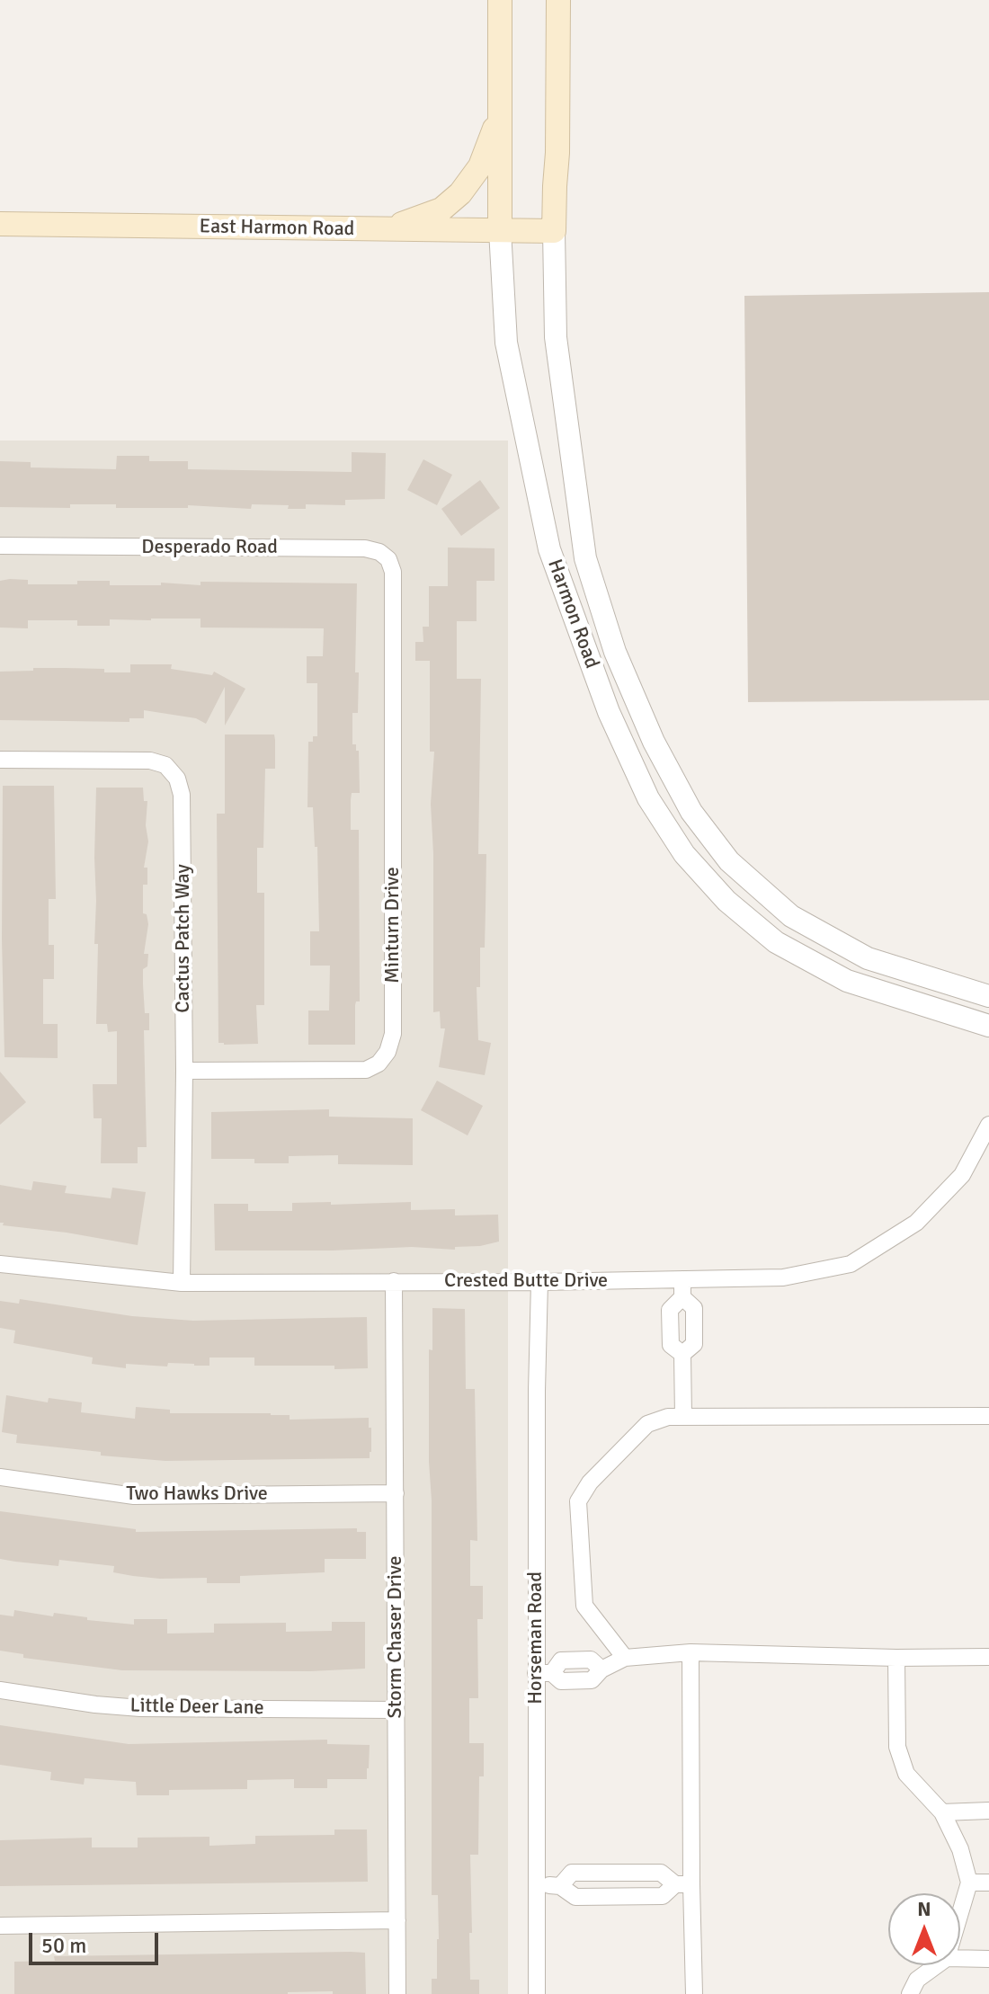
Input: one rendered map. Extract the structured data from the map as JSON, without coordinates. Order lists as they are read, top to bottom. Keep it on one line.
{"streets":{"main road":["East Harmon Road","Harmon Road"],"street":["Desperado Road","Minturn Drive","Cactus Patch Way","Crested Butte Drive","Two Hawks Drive","Storm Chaser Drive","Horseman Road","Little Deer Lane"]},"crossings":[["East Harmon Road","Harmon Road"],["Desperado Road","Minturn Drive"],["Minturn Drive","Cactus Patch Way"],["Cactus Patch Way","Crested Butte Drive"],["Crested Butte Drive","Storm Chaser Drive"],["Crested Butte Drive","Horseman Road"],["Two Hawks Drive","Storm Chaser Drive"],["Storm Chaser Drive","Little Deer Lane"]],"scale_bar":"50 m","north":"top"}
